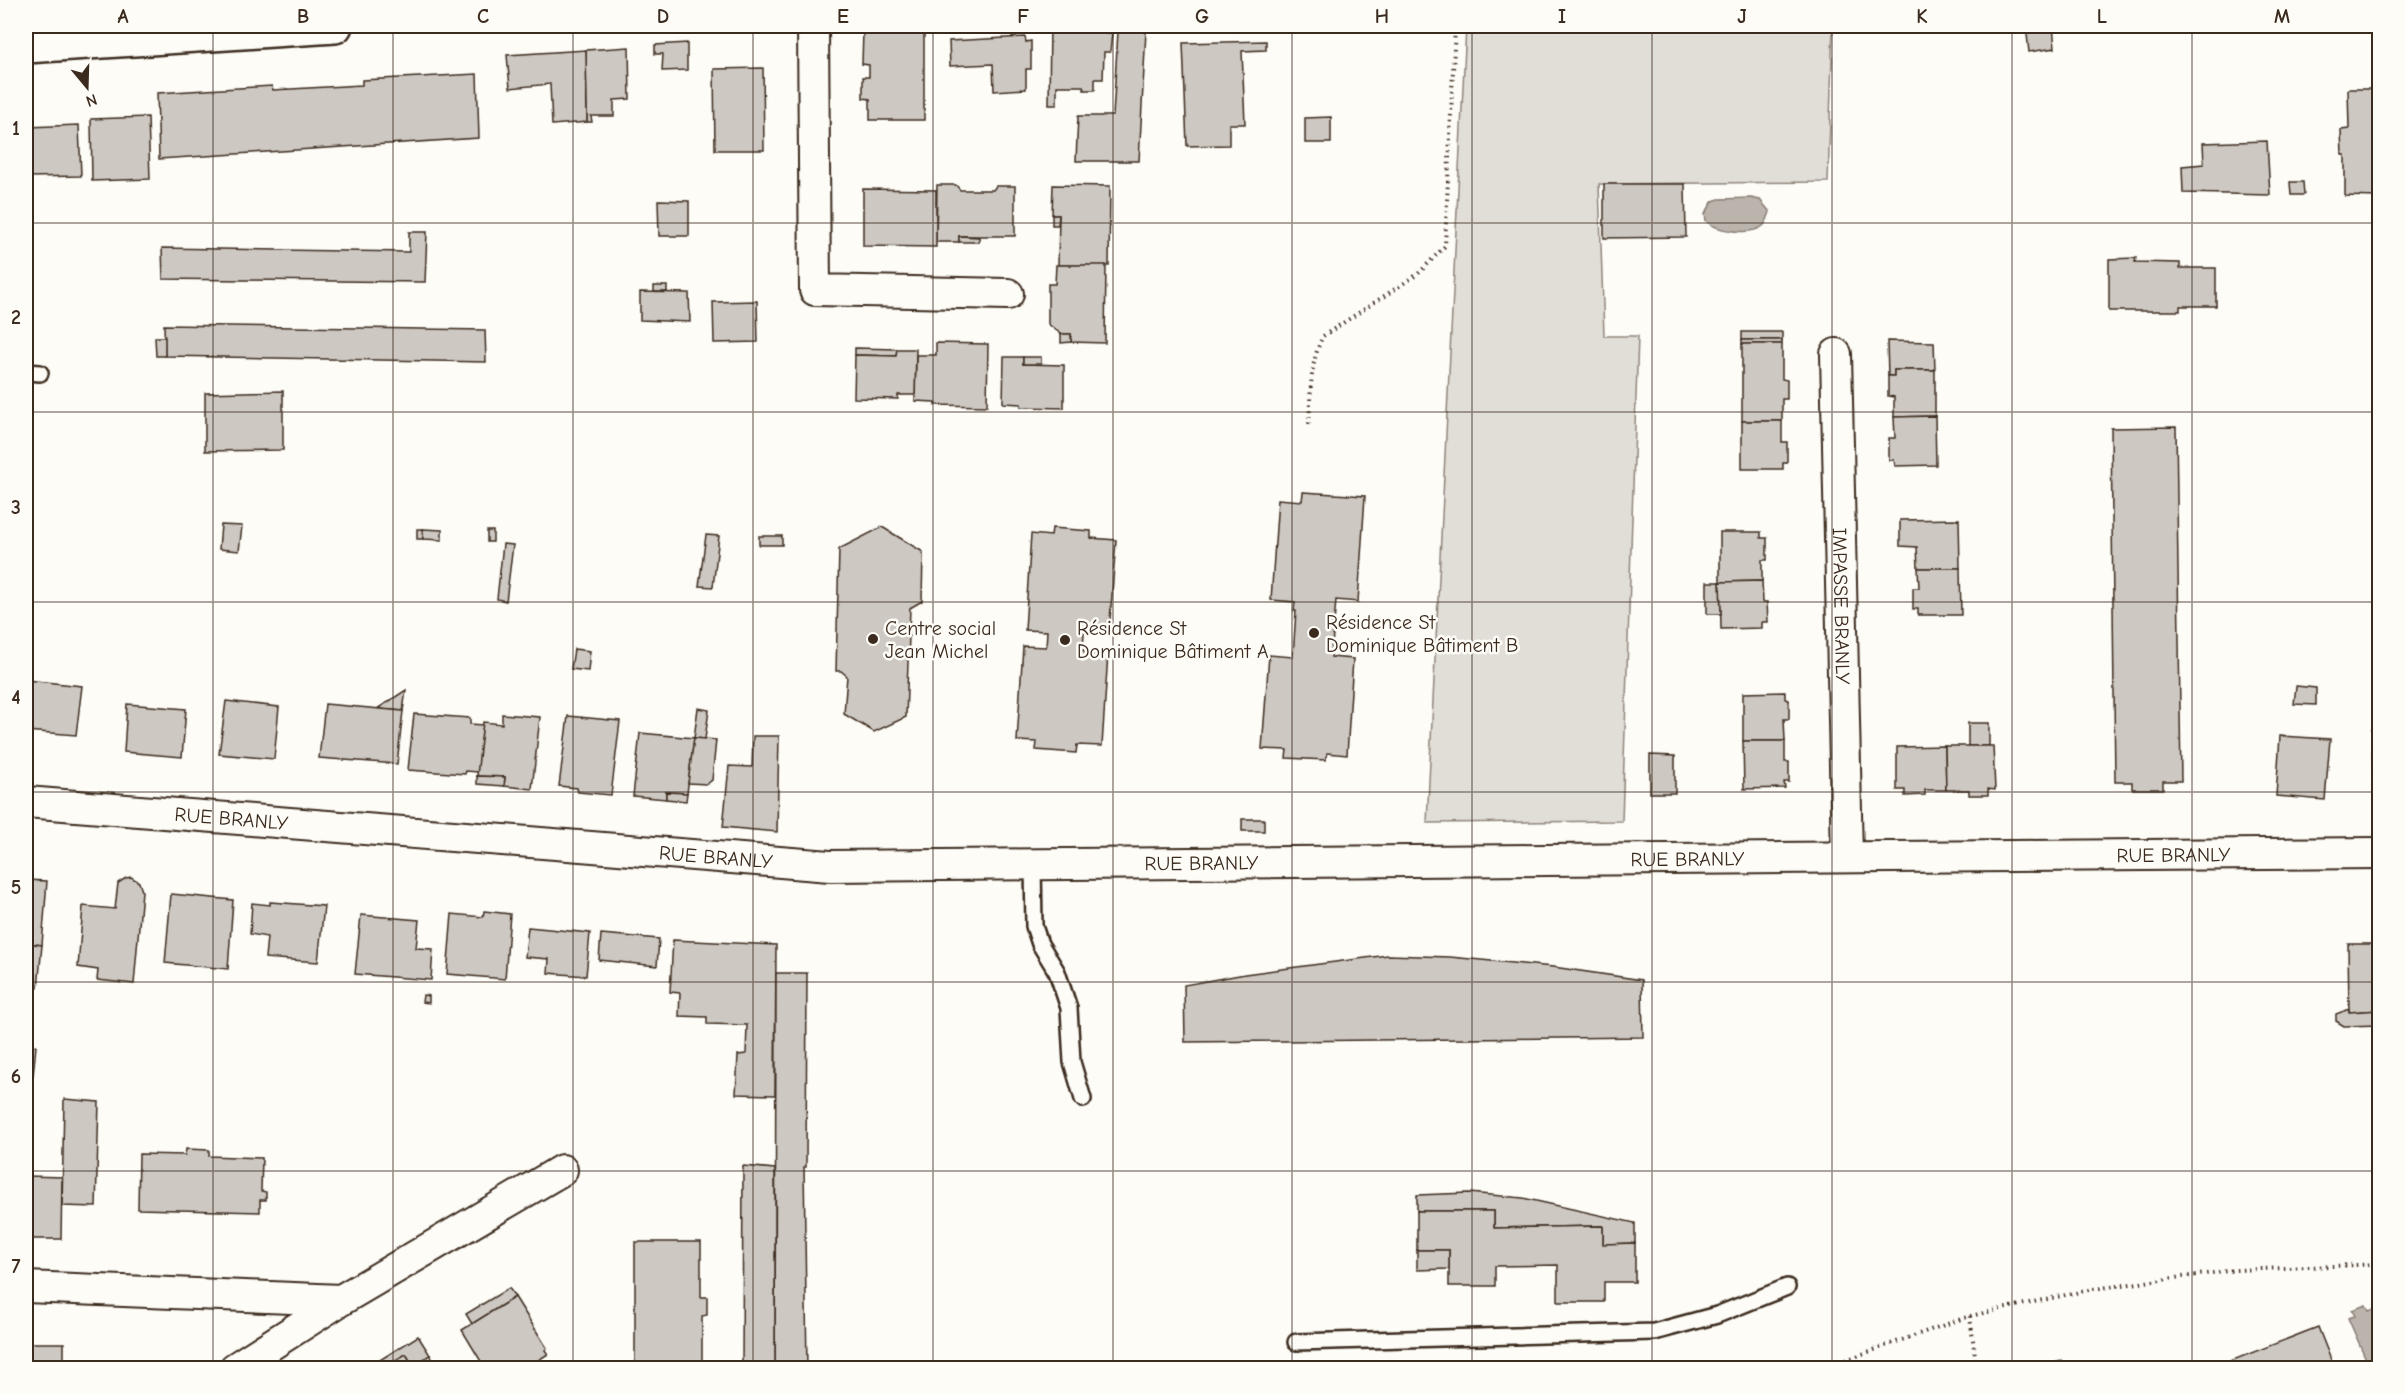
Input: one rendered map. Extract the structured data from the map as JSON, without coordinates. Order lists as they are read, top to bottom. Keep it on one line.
{"streets":{"street":["IMPASSE BRANLY","RUE BRANLY"]},"crossings":[["IMPASSE BRANLY","RUE BRANLY"]],"places":["Résidence St Dominique Bâtiment B","Centre social Jean Michel","Résidence St Dominique Bâtiment A"],"north":"bottom","grid":{"columns":["A","B","C","D","E","F","G","H","I","J","K","L","M"],"rows":["1","2","3","4","5","6","7"]}}
